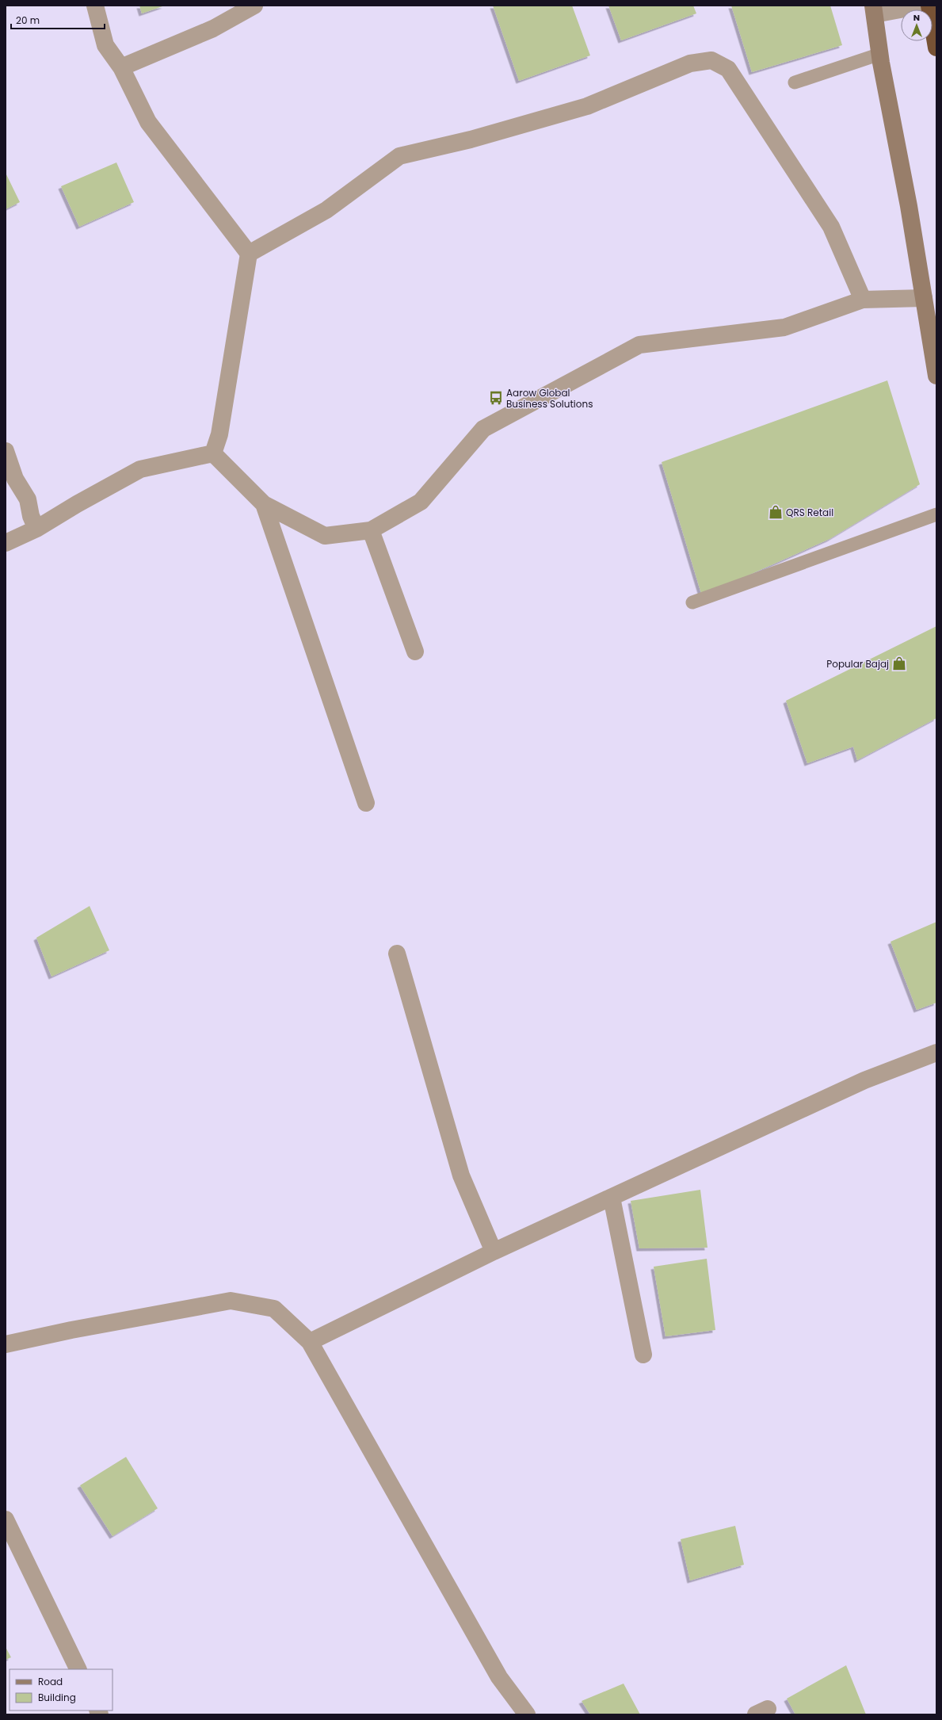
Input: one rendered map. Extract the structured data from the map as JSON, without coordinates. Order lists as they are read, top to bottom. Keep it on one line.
{"places":{"bus stop":["Aarow Global Business Solutions"],"shop":["QRS Retail","Popular Bajaj"]},"legend":["Road","Building"],"scale_bar":"20 m","north":"top"}
